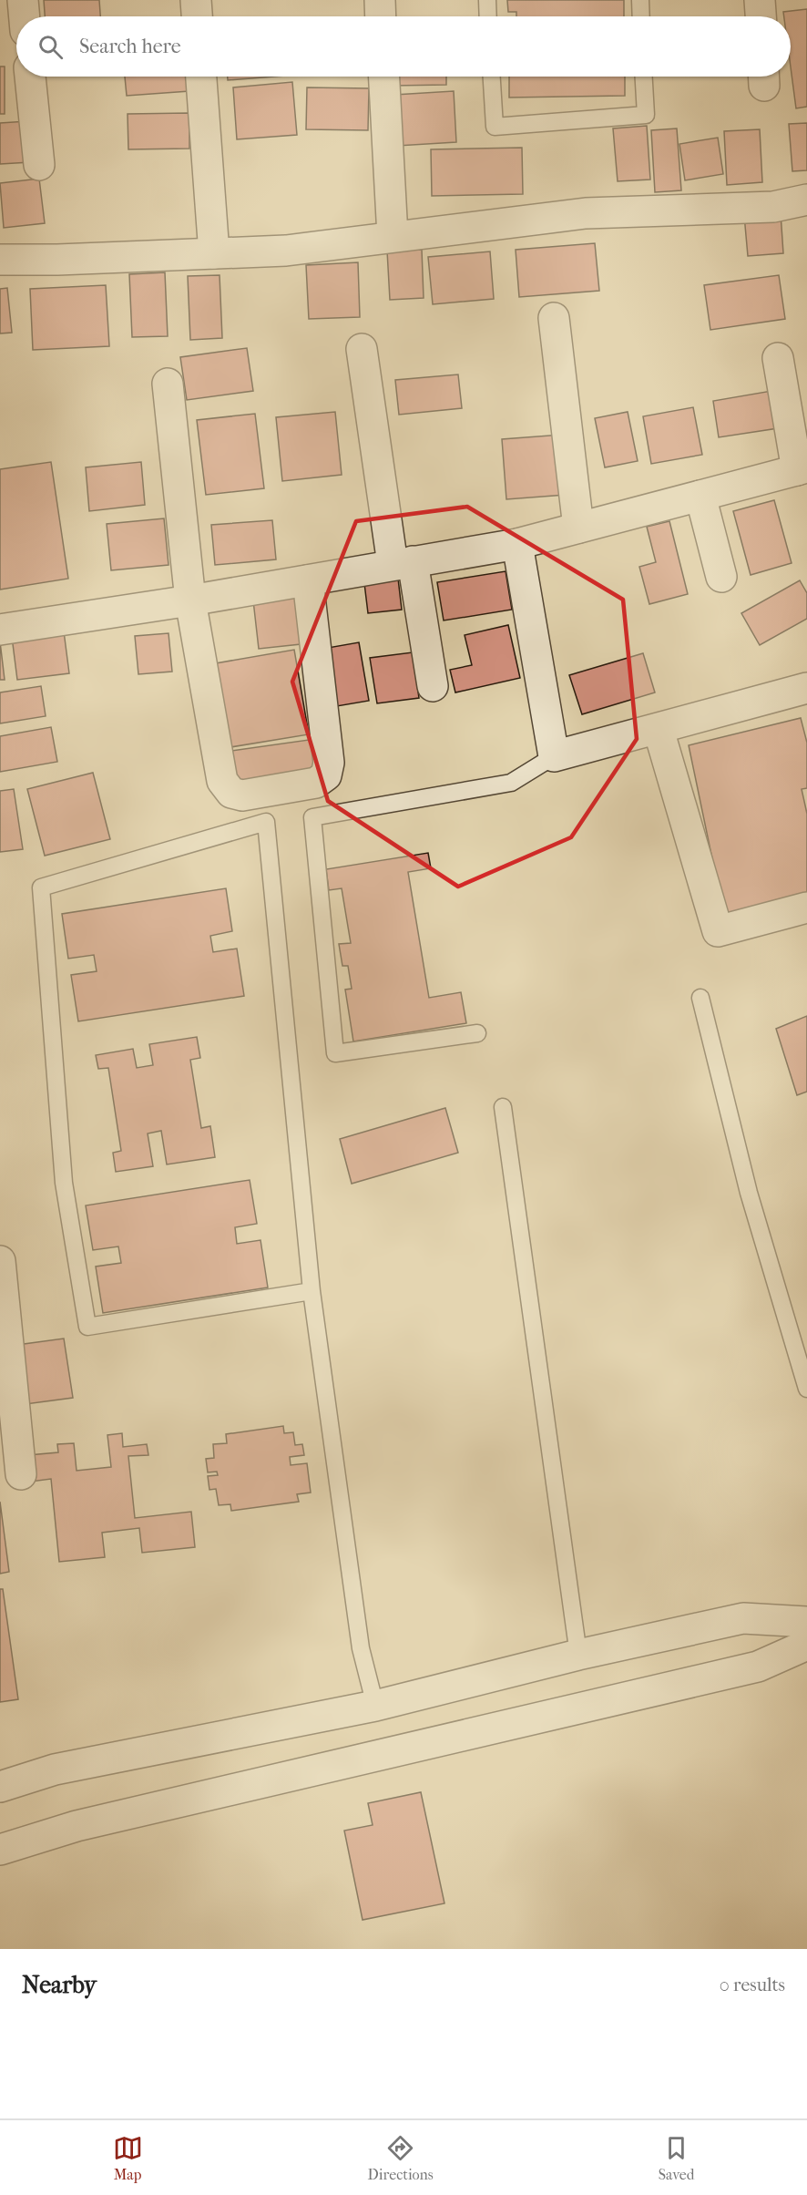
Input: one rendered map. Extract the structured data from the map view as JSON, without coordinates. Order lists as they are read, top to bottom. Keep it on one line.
{"page":{"search":"Search here","heading":["Nearby","0 results"],"nav":["Map","Directions","Saved"]}}
